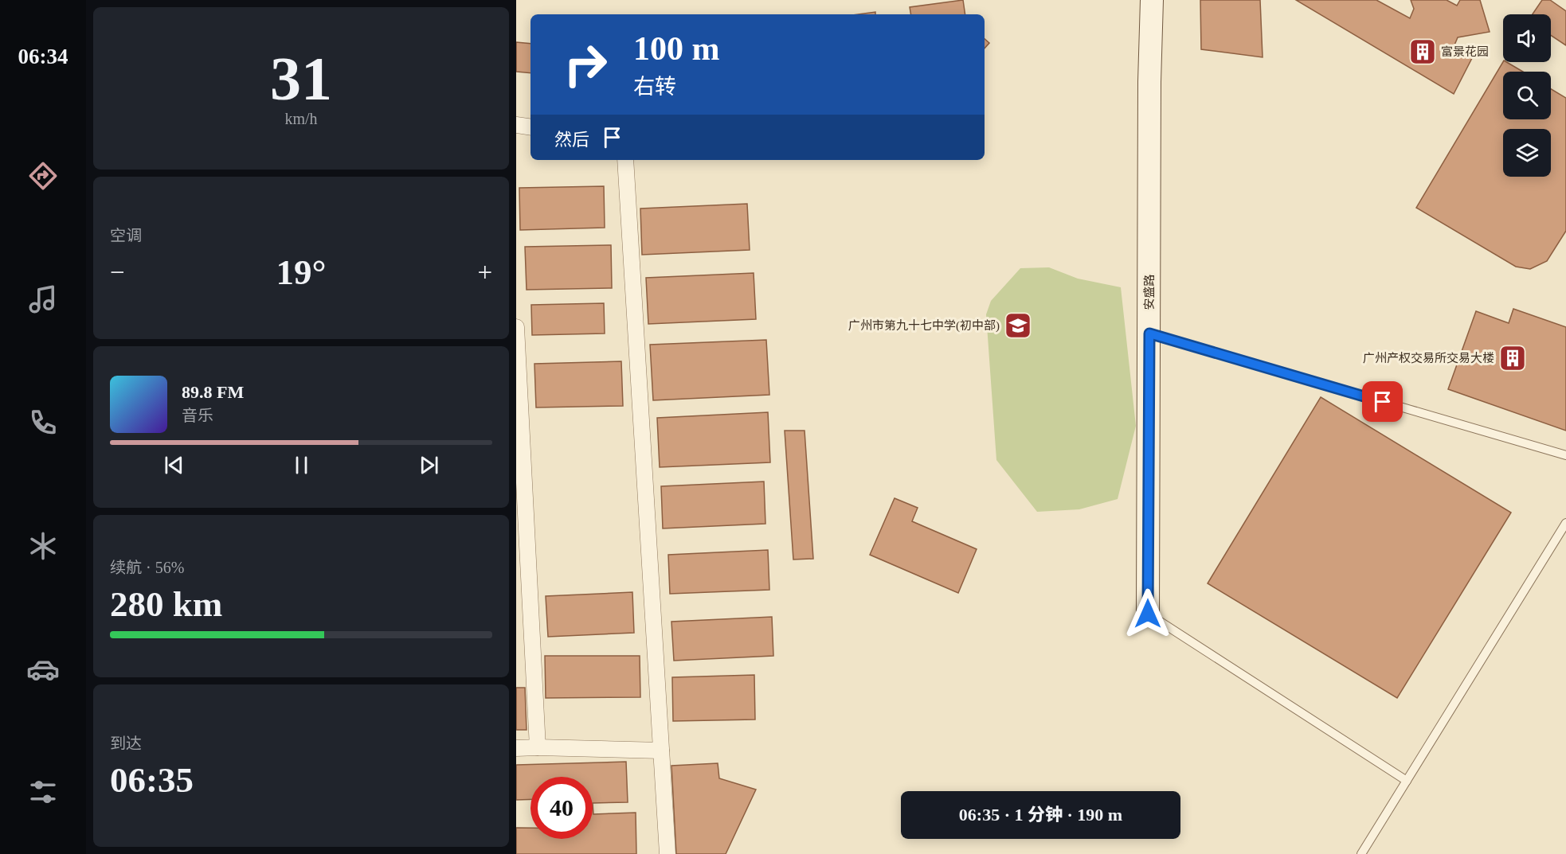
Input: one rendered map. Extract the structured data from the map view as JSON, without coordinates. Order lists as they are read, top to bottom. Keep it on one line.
{"streets":{"street":["安盛路"]},"places":{"building":["富景花园","广州产权交易所交易大楼"],"school or university":["广州市第九十七中学(初中部)"]},"page":{"tabs":"06:34","tile":[["31","km/h"],"空调",["续航 · 56%","280 km"],["到达","06:35"]],"turn":["100 m","右转"],"then":"然后","heat":["−","19°","+"],"song":["89.8 FM","音乐"],"limit":"40","trip":"06:35 · 1 分钟 · 190 m"}}
